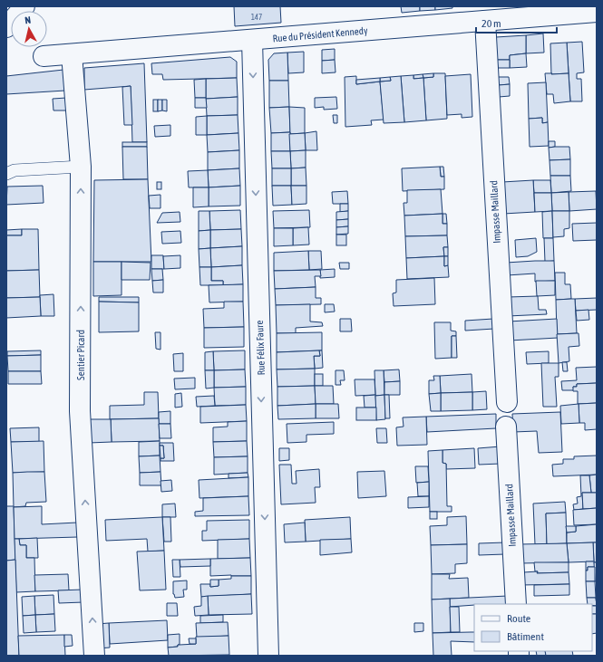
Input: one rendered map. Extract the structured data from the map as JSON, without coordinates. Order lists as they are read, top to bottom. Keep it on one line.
{"streets":{"main road":["Rue du Président Kennedy","Impasse Maillard","Rue Félix Faure","Sentier Picard"]},"crossings":[["Rue du Président Kennedy","Impasse Maillard"],["Rue du Président Kennedy","Rue Félix Faure"],["Rue du Président Kennedy","Sentier Picard"]],"one_way":["Rue Félix Faure","Sentier Picard"],"house_numbers":["147"],"legend":["Route","Bâtiment"],"scale_bar":"20 m","north":"top"}
